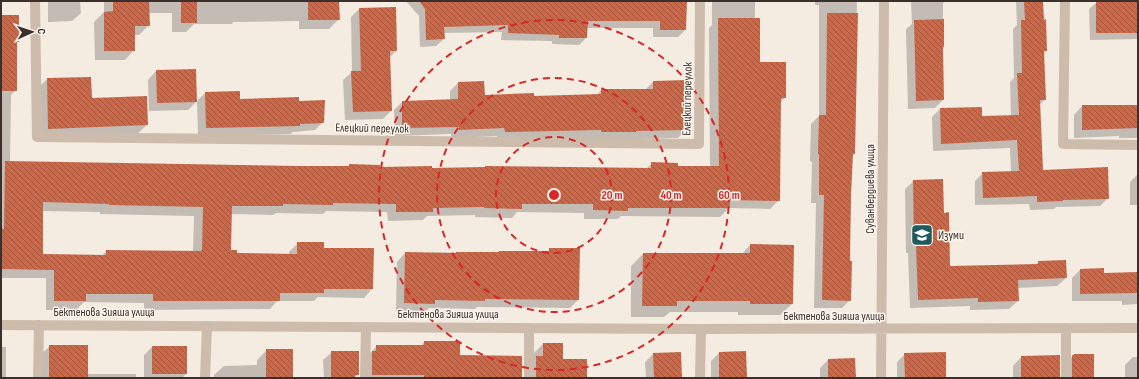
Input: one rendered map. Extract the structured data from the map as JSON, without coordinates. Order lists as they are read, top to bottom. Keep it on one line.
{"streets":{"street":["Елецкий переулок","Суванбердиева улица","Бектенова Зияша улица"]},"crossings":[["Суванбердиева улица","Бектенова Зияша улица"]],"places":{"school or university":["Изуми"]},"north":"right","rings":["20 m","40 m","60 m"]}
